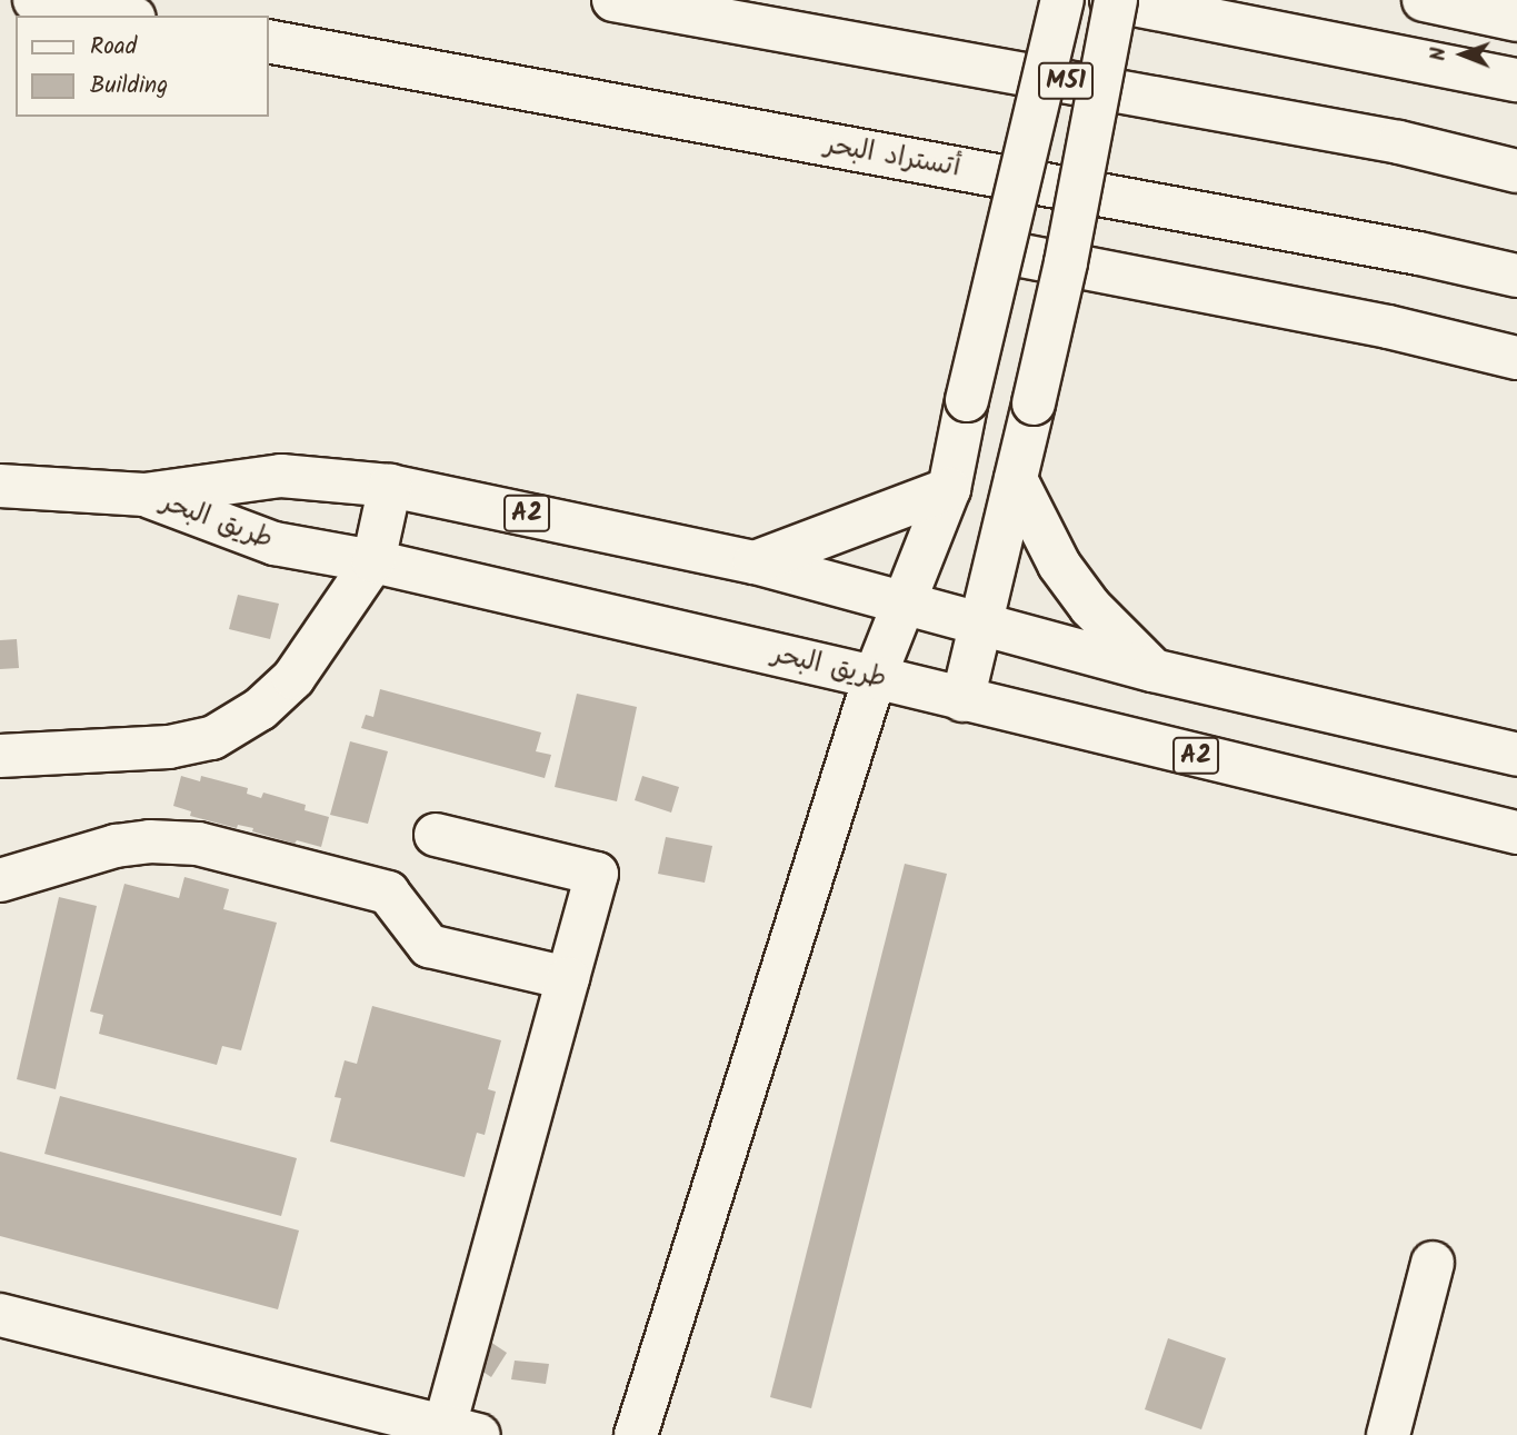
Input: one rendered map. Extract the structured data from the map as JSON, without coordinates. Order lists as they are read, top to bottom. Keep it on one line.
{"streets":{"main road":["M51","أتستراد البحر","A2","طريق البحر"]},"legend":["Road","Building"],"north":"left"}
